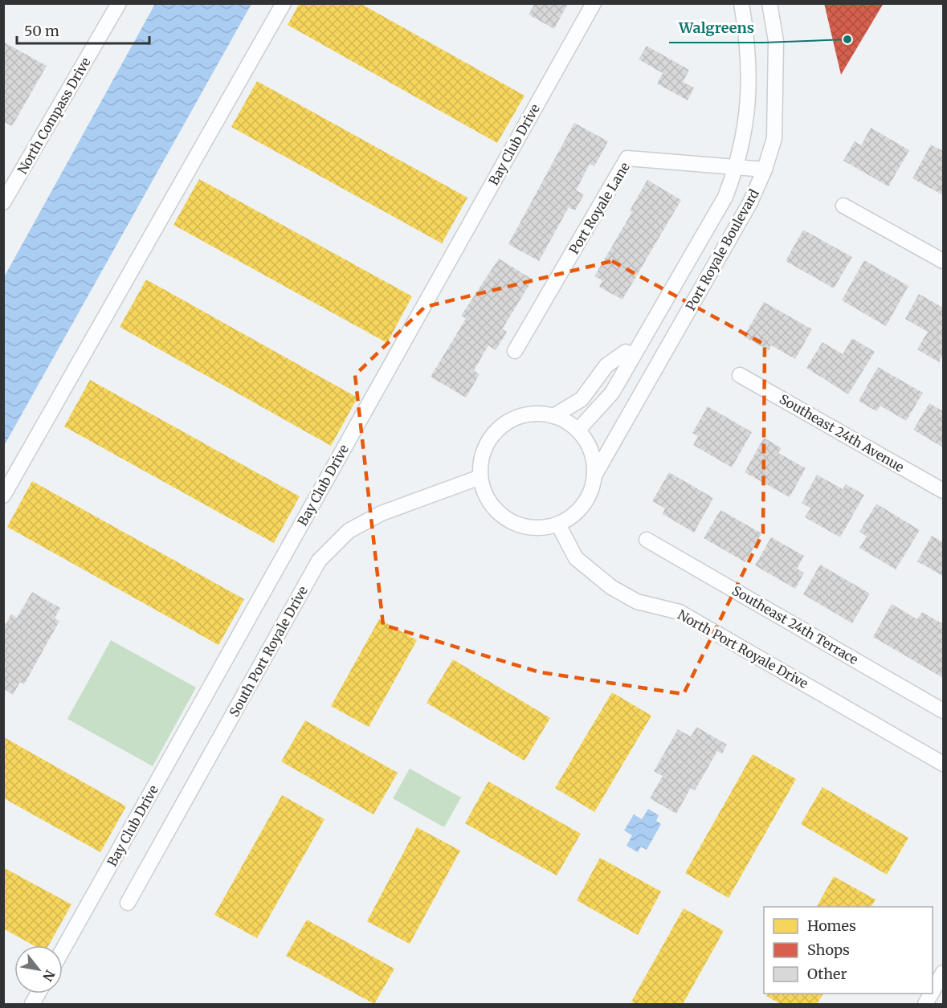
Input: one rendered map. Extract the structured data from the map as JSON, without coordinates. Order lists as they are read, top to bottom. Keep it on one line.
{"streets":{"street":["North Compass Drive","Bay Club Drive","Port Royale Lane","Port Royale Boulevard","Southeast 24th Avenue","Southeast 24th Terrace","North Port Royale Drive","South Port Royale Drive"]},"crossings":[["Port Royale Lane","Port Royale Boulevard"],["Port Royale Boulevard","North Port Royale Drive"],["Port Royale Boulevard","South Port Royale Drive"],["North Port Royale Drive","South Port Royale Drive"]],"places":["Walgreens"],"legend":["Homes","Shops","Other"],"scale_bar":"50 m","north":"bottom right"}
